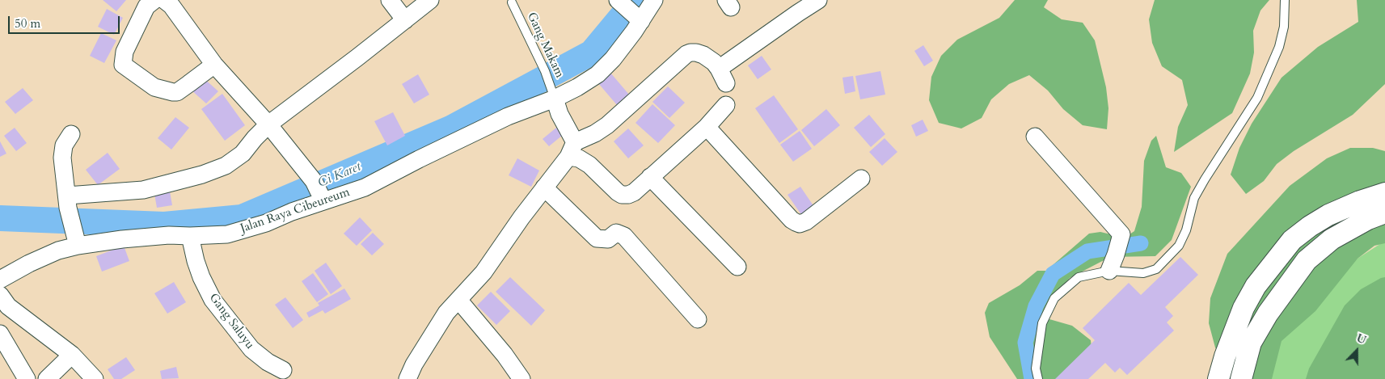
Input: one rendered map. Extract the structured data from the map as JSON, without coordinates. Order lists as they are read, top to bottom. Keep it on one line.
{"streets":{"street":["Jalan Raya Cibeureum","Gang Saluyu"],"lane":["Gang Makam"]},"crossings":[["Gang Makam","Jalan Raya Cibeureum"],["Jalan Raya Cibeureum","Gang Saluyu"]],"water":["Ci Karet"],"scale_bar":"50 m","north":"top"}
